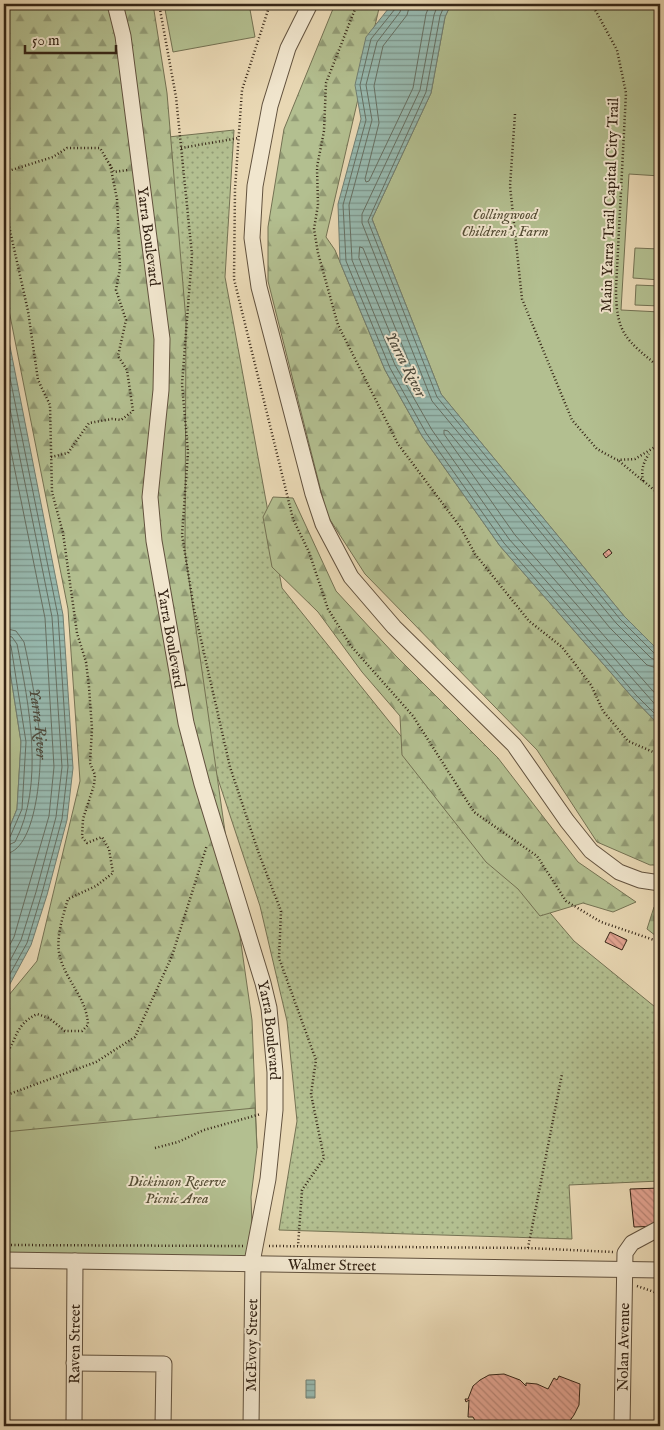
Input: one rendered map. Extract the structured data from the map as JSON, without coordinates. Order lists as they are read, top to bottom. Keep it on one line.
{"streets":{"street":["Yarra Boulevard","Walmer Street","Raven Street","McEvoy Street","Nolan Avenue"],"path":["Main Yarra Trail Capital City Trail"]},"crossings":[["Yarra Boulevard","Walmer Street"],["Yarra Boulevard","McEvoy Street"],["Walmer Street","Raven Street"],["Walmer Street","McEvoy Street"],["Walmer Street","Nolan Avenue"]],"water":["Yarra River"],"parks":["Collingwood Children's Farm","Dickinson Reserve Picnic Area"],"scale_bar":"50 m"}
